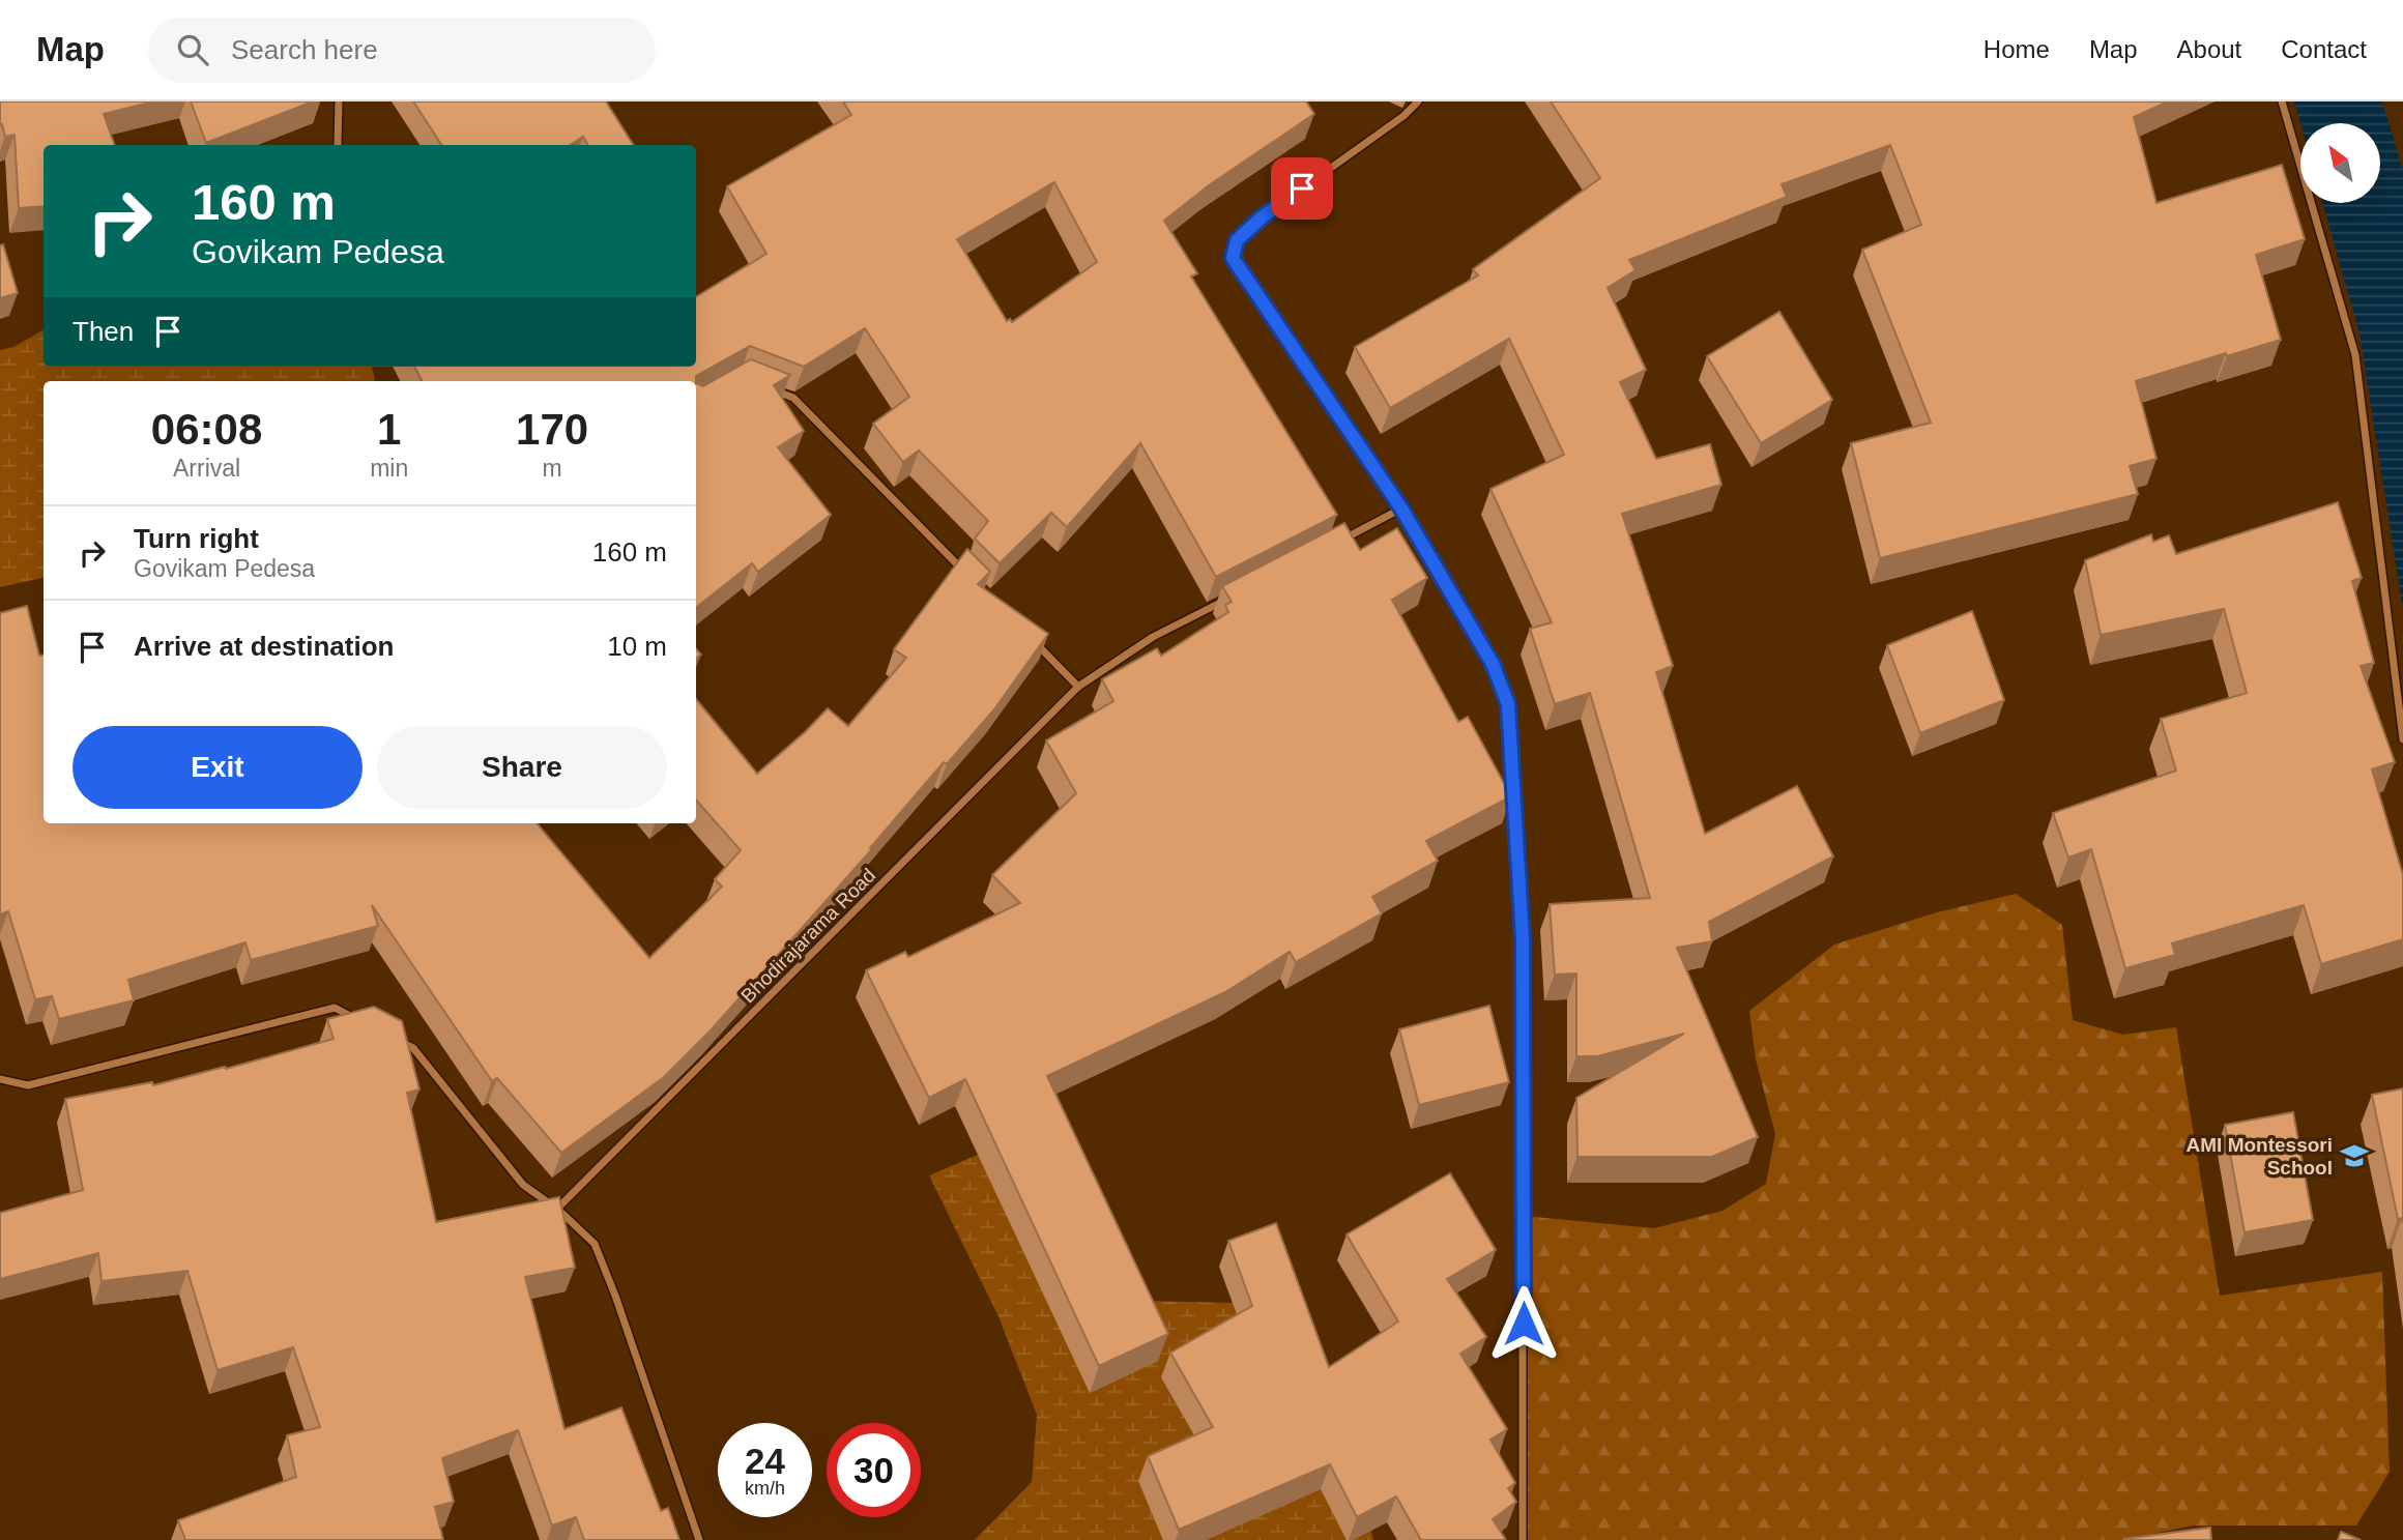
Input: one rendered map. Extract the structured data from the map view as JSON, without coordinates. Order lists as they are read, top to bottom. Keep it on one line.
{"streets":{"street":["Bhodirajarama Road"]},"places":{"school or university":["AMI Montessori School"]},"north":"top left","page":{"header":"Map","search":"Search here","nav":["Home","Map","About","Contact"],"turn":["160 m","Govikam Pedesa"],"then":"Then","eta":["06:08","Arrival","1","min","170","m"],"list":[{"name":"Turn right","note":"Govikam Pedesa","value":"160 m"},{"name":"Arrive at destination","value":"10 m"}],"buttons":["Exit","Share"],"speed":"24 km/h","limit":"30"}}
